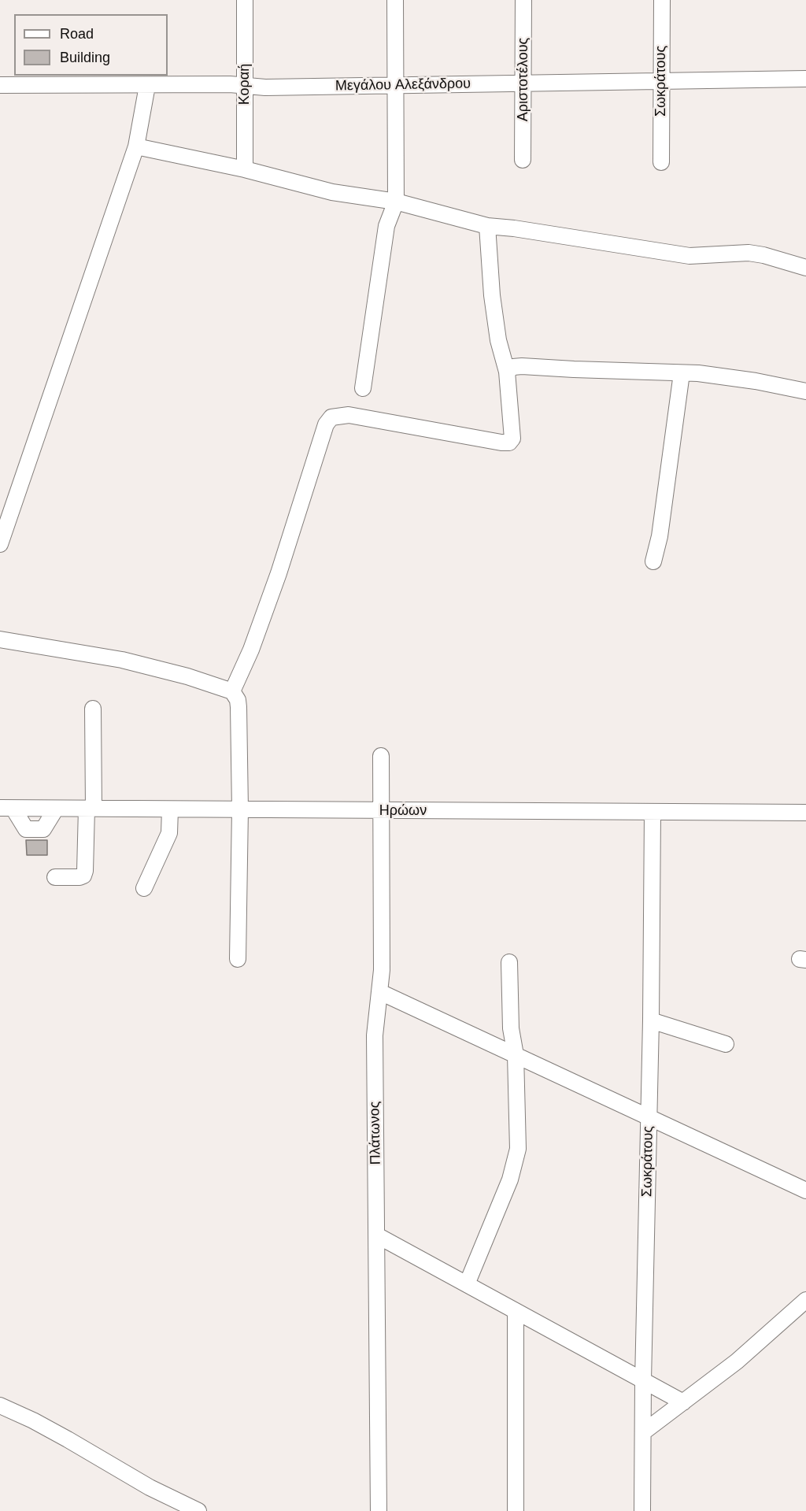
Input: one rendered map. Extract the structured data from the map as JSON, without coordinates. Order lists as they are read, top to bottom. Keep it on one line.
{"streets":{"street":["Αριστοτέλους","Σωκράτους","Κοραή","Μεγάλου Αλεξάνδρου","Ηρώων","Πλάτωνος"]},"crossings":[["Αριστοτέλους","Μεγάλου Αλεξάνδρου"],["Σωκράτους","Μεγάλου Αλεξάνδρου"],["Σωκράτους","Ηρώων"],["Κοραή","Μεγάλου Αλεξάνδρου"],["Ηρώων","Πλάτωνος"]],"legend":["Road","Building"]}
